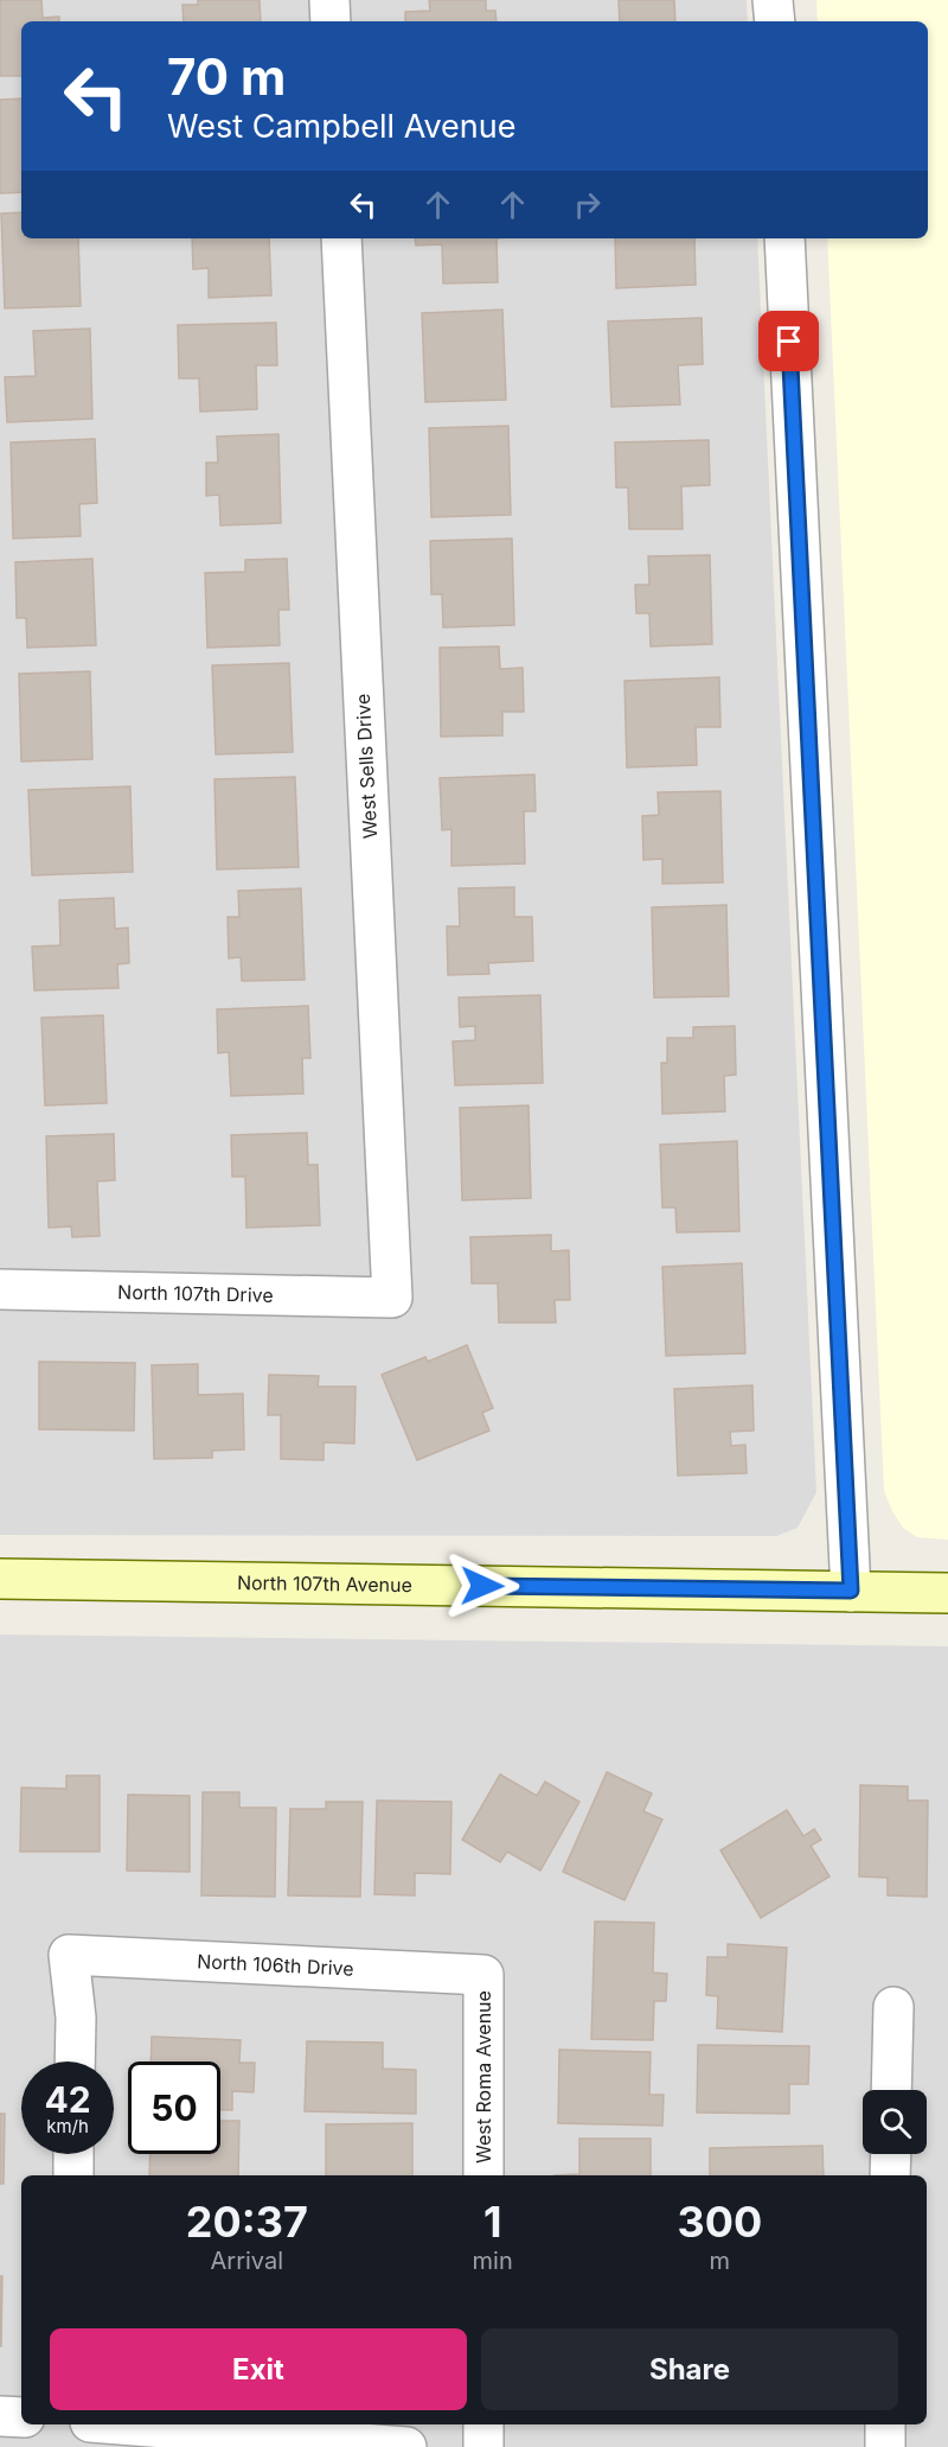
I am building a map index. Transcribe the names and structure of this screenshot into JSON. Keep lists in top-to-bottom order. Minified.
{"streets":{"main road":["North 107th Avenue"],"street":["West Sells Drive","North 107th Drive","North 106th Drive","West Roma Avenue"]},"crossings":[["West Sells Drive","North 107th Drive"],["North 106th Drive","West Roma Avenue"]],"page":{"turn":["70 m","West Campbell Avenue"],"speed":"42 km/h","limit":"50","eta":["20:37","Arrival","1","min","300","m"],"buttons":["Exit","Share"]}}
